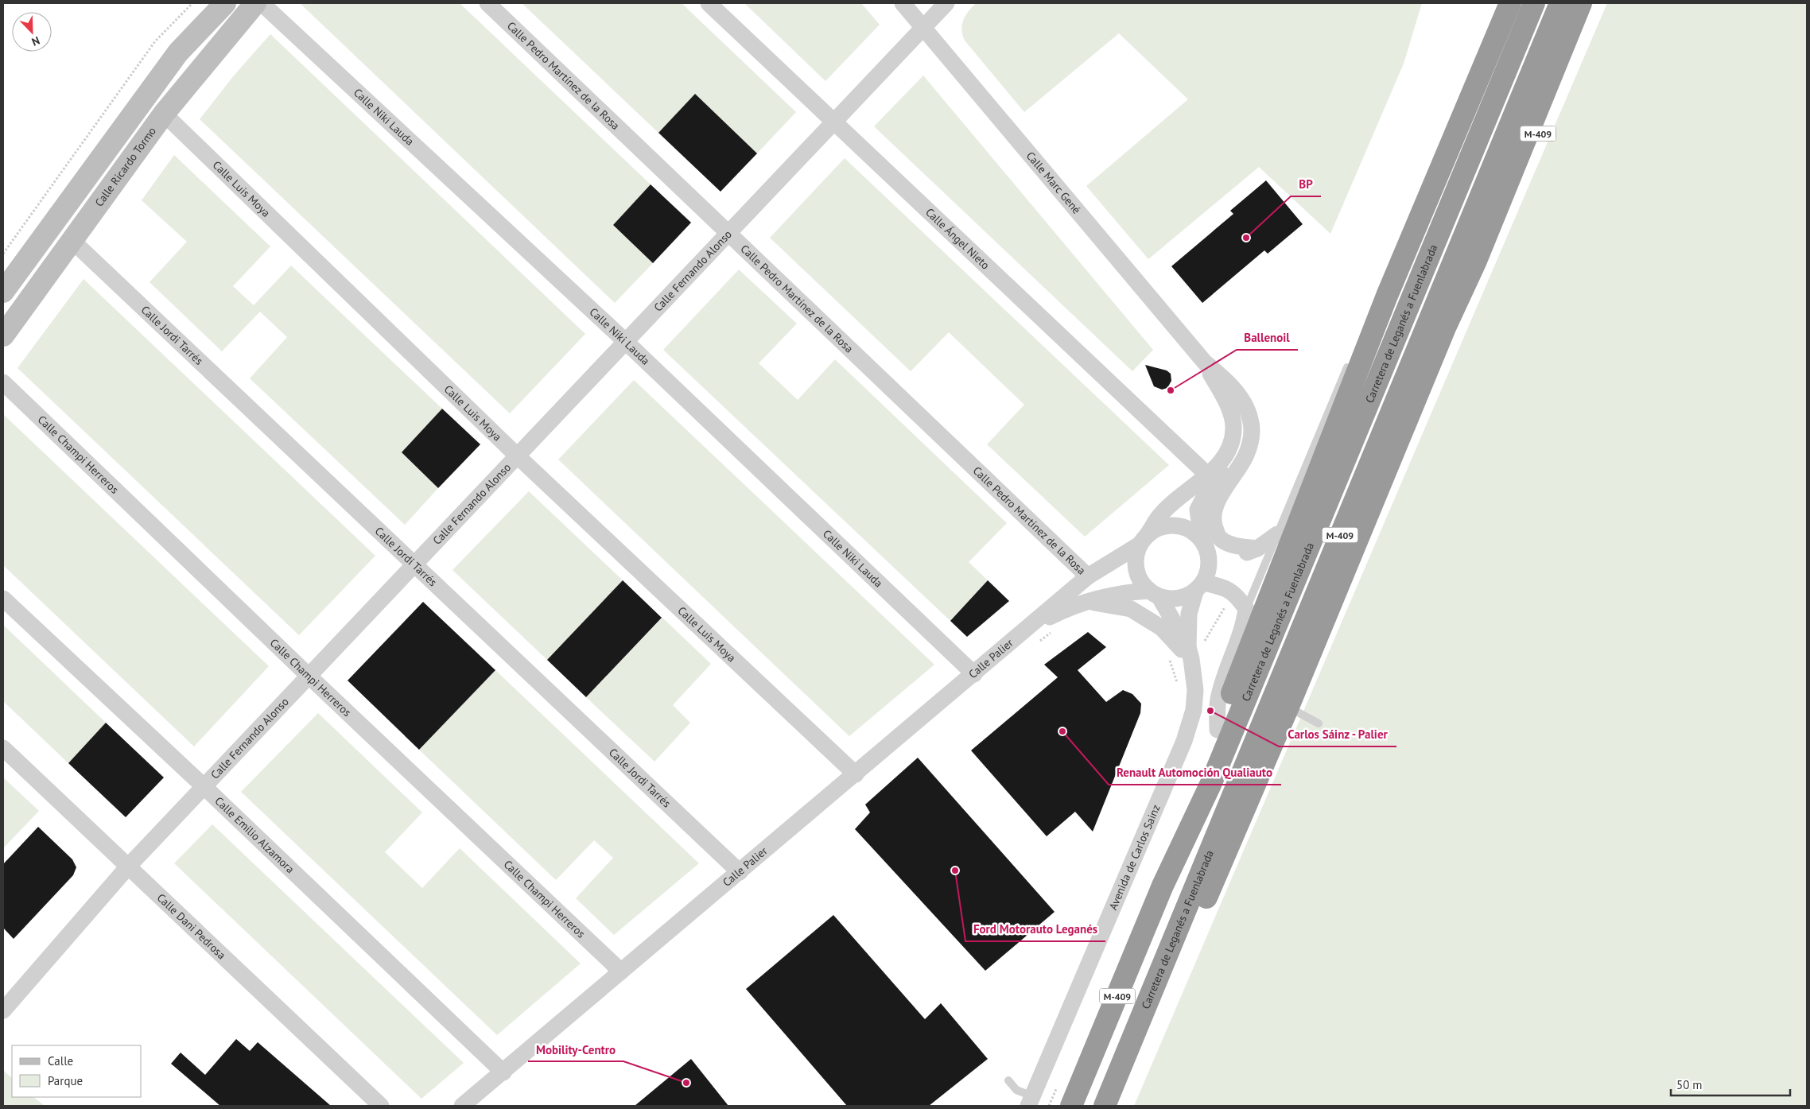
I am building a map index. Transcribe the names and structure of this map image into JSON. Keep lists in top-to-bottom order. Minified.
{"streets":{"highway":["M-409","Carretera de Leganés a Fuenlabrada"],"street":["Calle Pedro Martínez de la Rosa","Calle Niki Lauda","Calle Ricardo Tormo","Calle Marc Gené","Calle Luis Moya","Calle Ángel Nieto","Calle Fernando Alonso","Calle Jordi Tarrés","Calle Champi Herreros","Calle Palier","Calle Emilio Alzamora","Avenida de Carlos Sainz","Calle Dani Pedrosa"]},"crossings":[["Calle Pedro Martínez de la Rosa","Calle Fernando Alonso"],["Calle Pedro Martínez de la Rosa","Calle Palier"],["Calle Niki Lauda","Calle Fernando Alonso"],["Calle Niki Lauda","Calle Palier"],["M-409","Carretera de Leganés a Fuenlabrada"],["Calle Ricardo Tormo","Calle Luis Moya"],["Calle Ricardo Tormo","Calle Jordi Tarrés"],["Calle Marc Gené","Calle Fernando Alonso"],["Calle Marc Gené","Calle Palier"],["Calle Luis Moya","Calle Fernando Alonso"],["Calle Luis Moya","Calle Palier"],["Calle Ángel Nieto","Calle Fernando Alonso"],["Calle Ángel Nieto","Calle Palier"],["Calle Fernando Alonso","Calle Jordi Tarrés"],["Calle Fernando Alonso","Calle Champi Herreros"],["Calle Fernando Alonso","Calle Emilio Alzamora"],["Calle Fernando Alonso","Calle Dani Pedrosa"],["Calle Jordi Tarrés","Calle Palier"],["Calle Champi Herreros","Calle Palier"],["Calle Palier","Calle Emilio Alzamora"],["Calle Palier","Avenida de Carlos Sainz"]],"places":["BP","Ballenoil","Carlos Sáinz - Palier","Renault Automoción Qualiauto","Ford Motorauto Leganés","Mobility-Centro"],"legend":["Calle","Parque"],"scale_bar":"50 m","north":"bottom right"}
